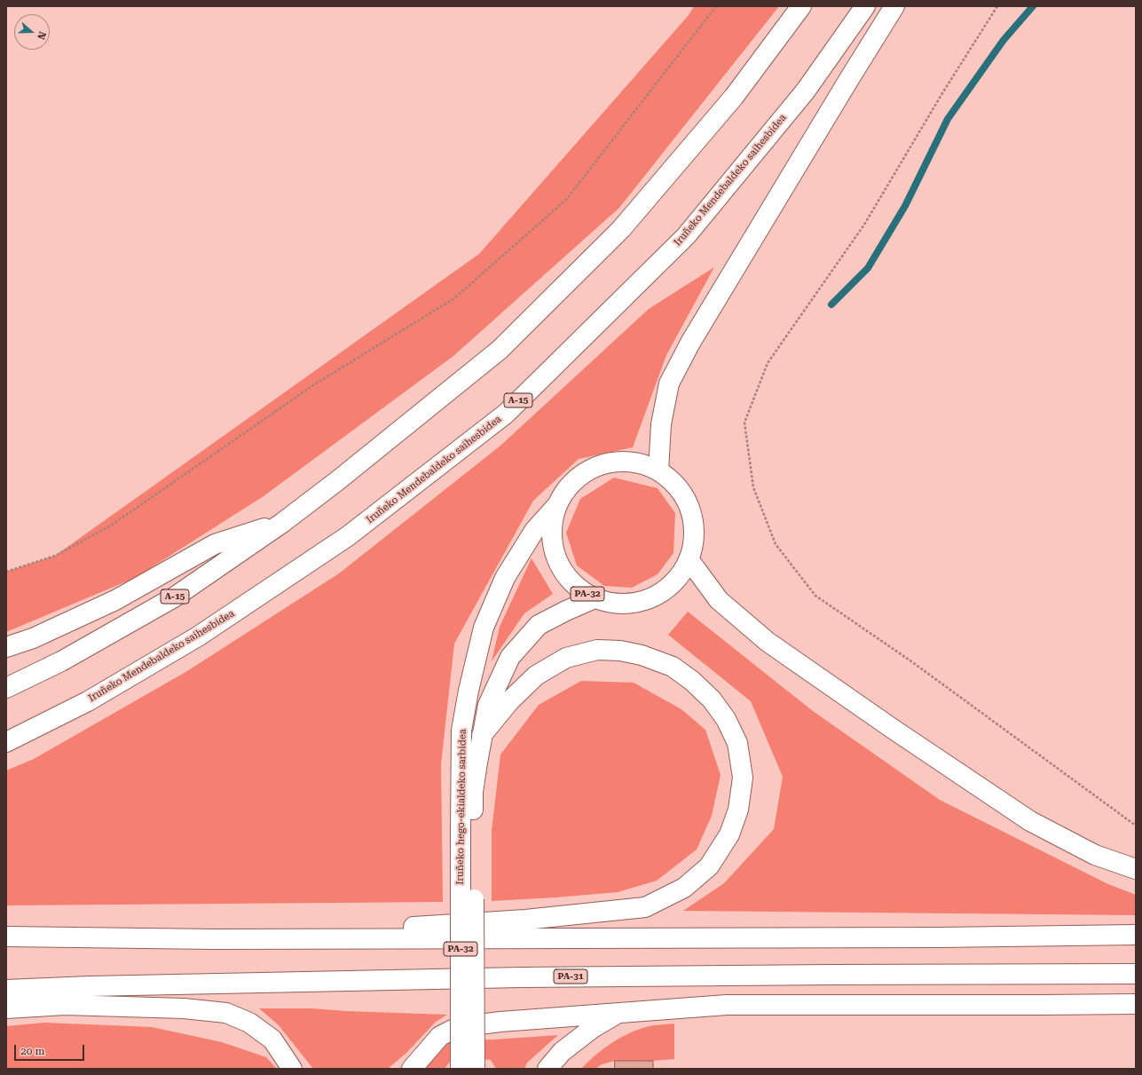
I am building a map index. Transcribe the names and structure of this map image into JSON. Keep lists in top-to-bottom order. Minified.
{"streets":{"main road":["Iruñeko Mendebaldeko saihesbidea","A-15","PA-32","Iruñeko hego-ekialdeko sarbidea","PA-31"]},"crossings":[["PA-32","Iruñeko hego-ekialdeko sarbidea"]],"scale_bar":"20 m","north":"right"}
